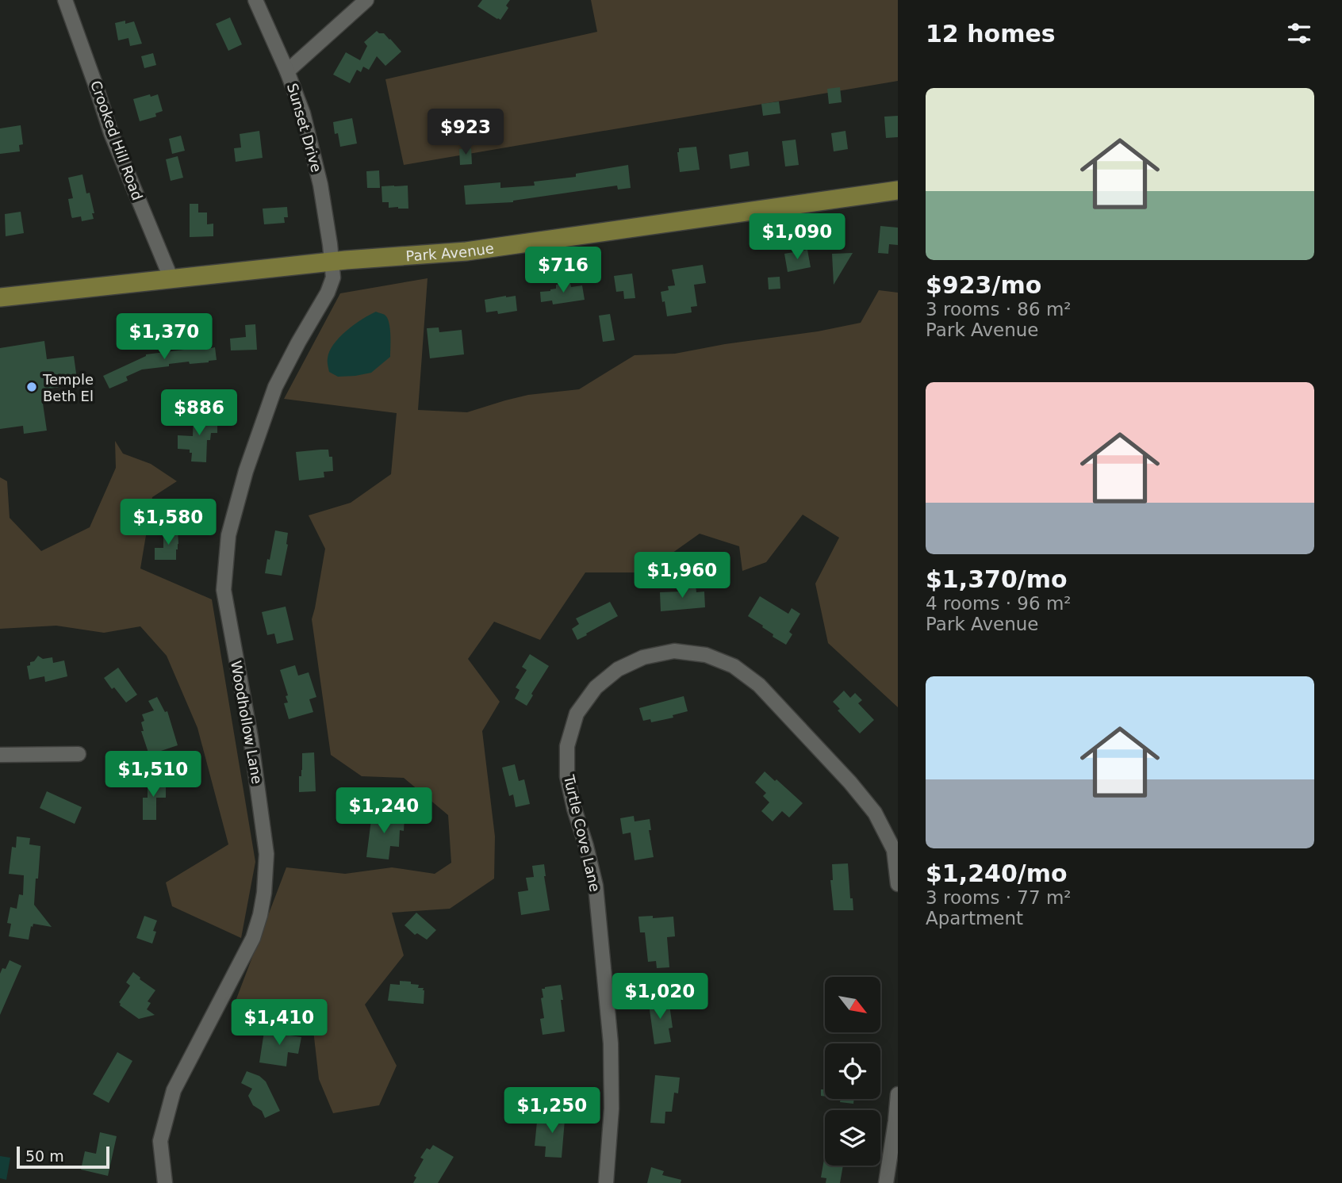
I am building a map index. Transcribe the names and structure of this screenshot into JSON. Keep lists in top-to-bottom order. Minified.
{"streets":{"main road":["Park Avenue"],"street":["Sunset Drive","Crooked Hill Road","Woodhollow Lane","Turtle Cove Lane"]},"crossings":[["Sunset Drive","Park Avenue"],["Sunset Drive","Woodhollow Lane"],["Crooked Hill Road","Park Avenue"],["Park Avenue","Woodhollow Lane"]],"places":["Temple Beth El"],"scale_bar":"50 m","north":"bottom right","page":{"heading":"12 homes","list":[{"name":"$923/mo","note":"3 rooms · 86 m² · Park Avenue"},{"name":"$1,370/mo","note":"4 rooms · 96 m² · Park Avenue"},{"name":"$1,240/mo","note":"3 rooms · 77 m² · Apartment"}],"price":["$923","$1,090","$716","$1,370","$886","$1,580","$1,960","$1,510","$1,240","$1,020","$1,410","$1,250"],"scale":"50 m"}}
